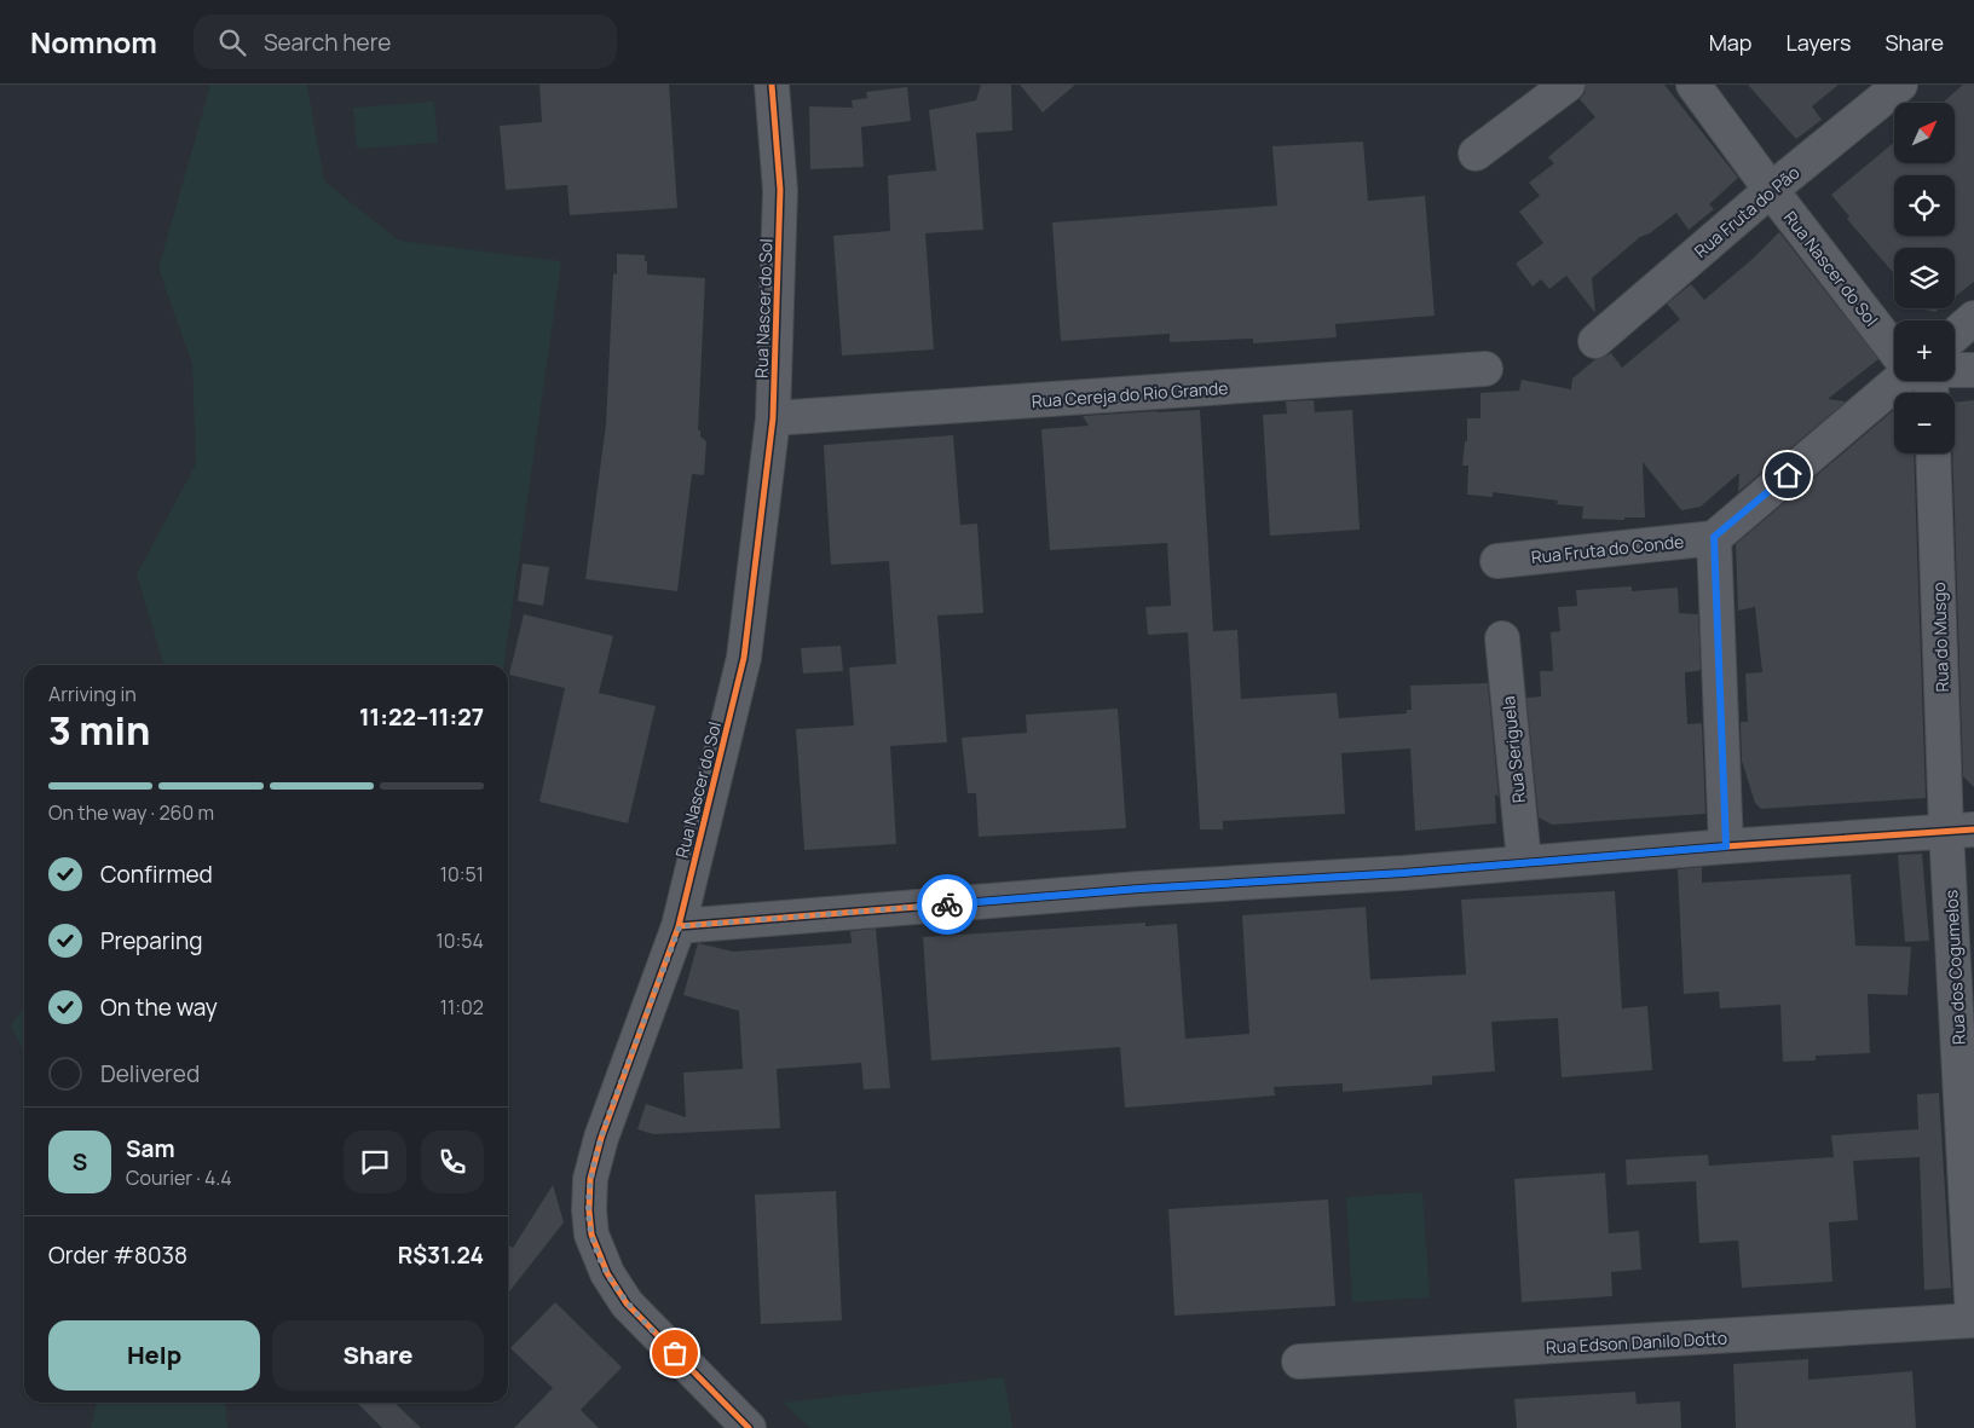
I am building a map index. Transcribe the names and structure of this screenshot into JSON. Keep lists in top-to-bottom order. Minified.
{"streets":{"street":["Rua Fruta do Pão","Rua Nascer do Sol","Rua Cereja do Rio Grande","Rua Fruta do Conde","Rua do Musgo","Rua Seriguela","Rua dos Cogumelos","Rua Edson Danilo Dotto"]},"crossings":[["Rua Fruta do Pão","Rua Nascer do Sol"],["Rua Nascer do Sol","Rua Cereja do Rio Grande"],["Rua do Musgo","Rua dos Cogumelos"],["Rua dos Cogumelos","Rua Edson Danilo Dotto"]],"north":"top right","page":{"header":"Nomnom","search":"Search here","nav":["Map","Layers","Share"],"map_buttons":["+","−"],"heading":["3 min","Arriving in","11:22–11:27"],"panel":["Sam","Courier · 4.4","Order #8038","R$31.24"],"bar":"On the way · 260 m","list":[["Confirmed","10:51"],["Preparing","10:54"],["On the way","11:02"],"Delivered"],"round":"S","buttons":["Help","Share"]}}
